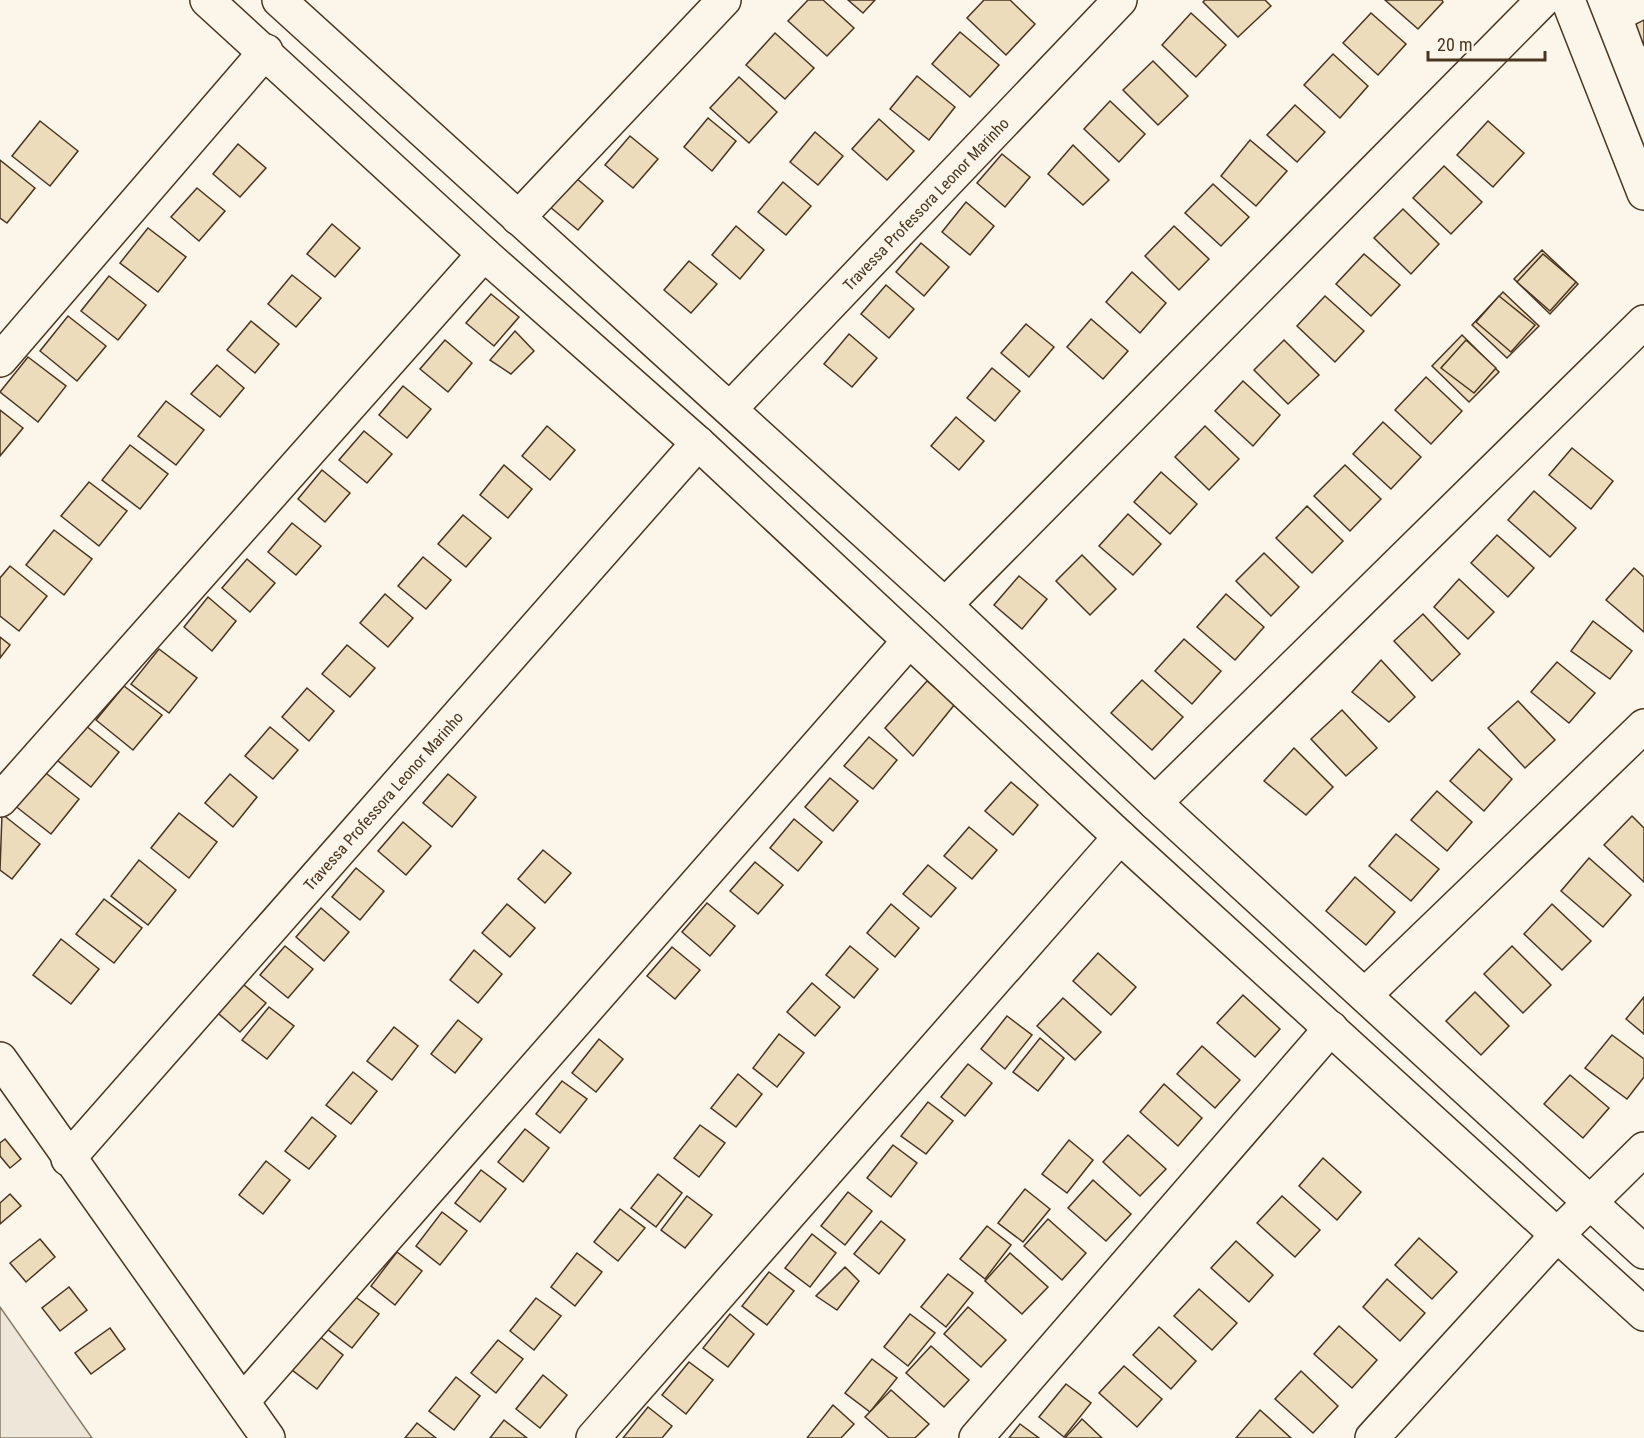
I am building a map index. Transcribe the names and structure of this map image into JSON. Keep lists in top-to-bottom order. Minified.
{"streets":{"street":["Travessa Professora Leonor Marinho"]},"scale_bar":"20 m"}
